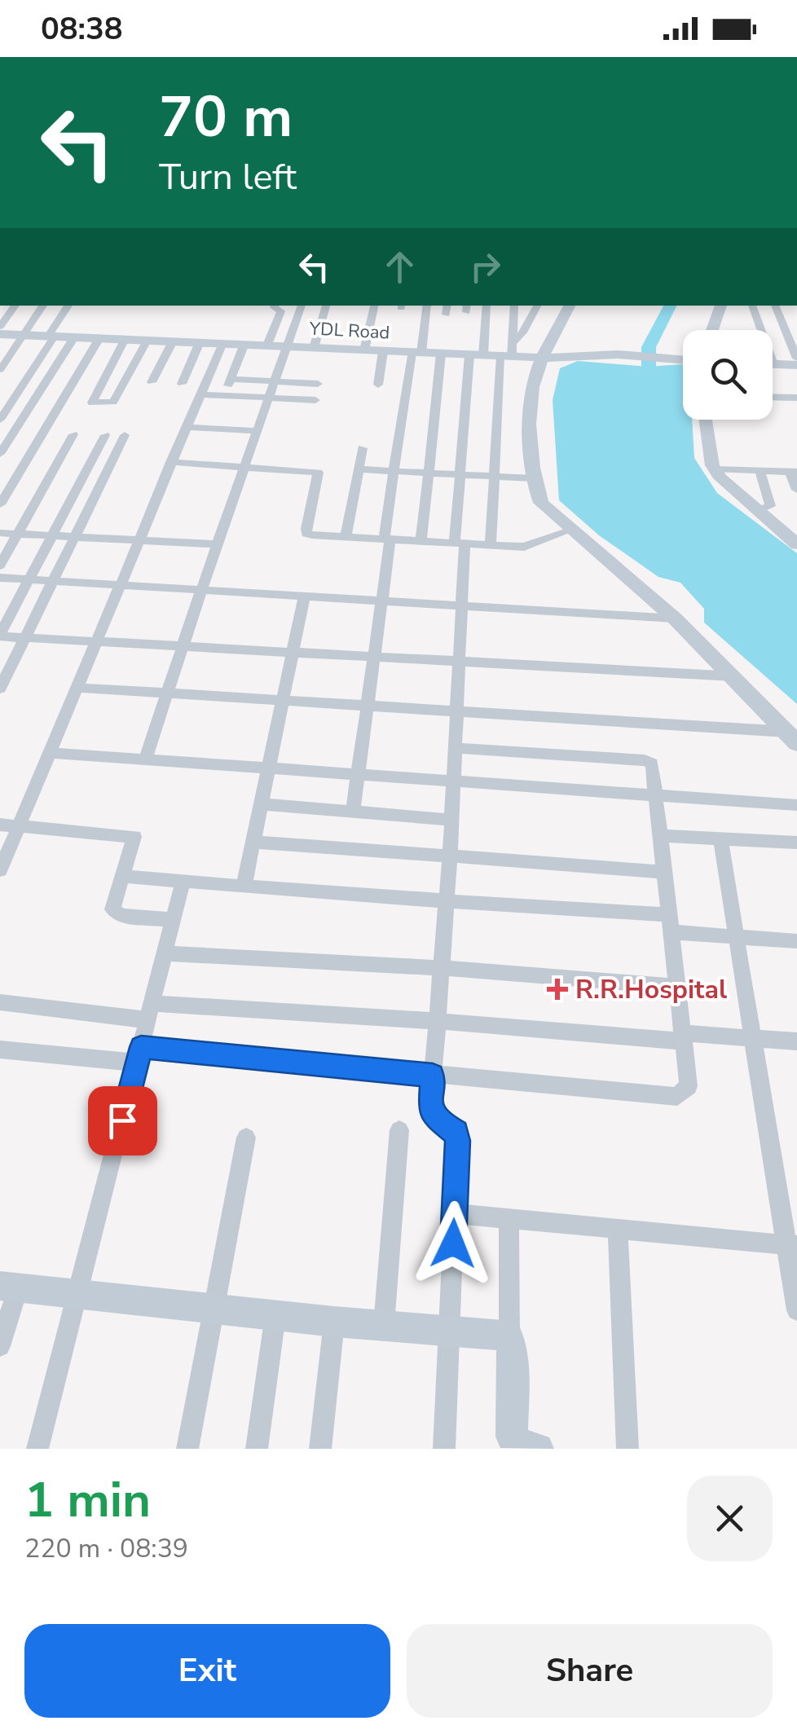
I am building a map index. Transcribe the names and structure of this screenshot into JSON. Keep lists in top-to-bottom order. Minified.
{"streets":{"street":["YDL Road"]},"places":{"health":["R.R.Hospital"]},"page":{"status":"08:38","turn":["70 m","Turn left"],"heading":["1 min","220 m · 08:39"],"buttons":["Exit","Share"]}}
